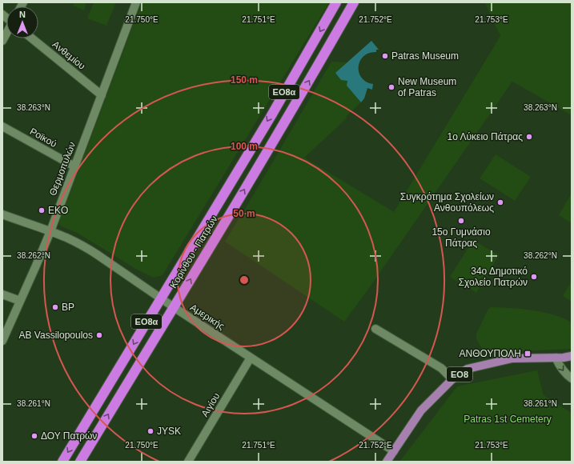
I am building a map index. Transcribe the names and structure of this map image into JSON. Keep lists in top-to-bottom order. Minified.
{"streets":{"highway":["ΕΟ8α","Κορίνθου - Πατρών"],"main road":["ΕΟ8"],"street":["Ανθεμίου","Ροϊκού","Θερμοπυλών","Αμερικής","Αιγίου"]},"crossings":[["Ανθεμίου","Θερμοπυλών"],["Ροϊκού","Θερμοπυλών"],["Θερμοπυλών","Αμερικής"],["Κορίνθου - Πατρών","Αμερικής"],["Αμερικής","ΕΟ8"],["Αμερικής","Αιγίου"]],"parks":["Patras 1st Cemetery"],"places":{"other":["Patras Museum","New Museum of Patras","1ο Λύκειο Πάτρας","Συγκρότημα Σχολείων Ανθουπόλεως","EKO","15ο Γυμνάσιο Πάτρας","34ο Δημοτικό Σχολείο Πατρών","BP","AB Vassilopoulos","JYSK","ΔΟΥ Πατρών"],"transit":["ΑΝΘΟΥΠΟΛΗ"]},"north":"top","coordinates":["21.750°E","21.751°E","21.752°E","21.753°E","38.263°N","38.262°N","38.261°N"],"rings":["150 m","100 m","50 m"]}
